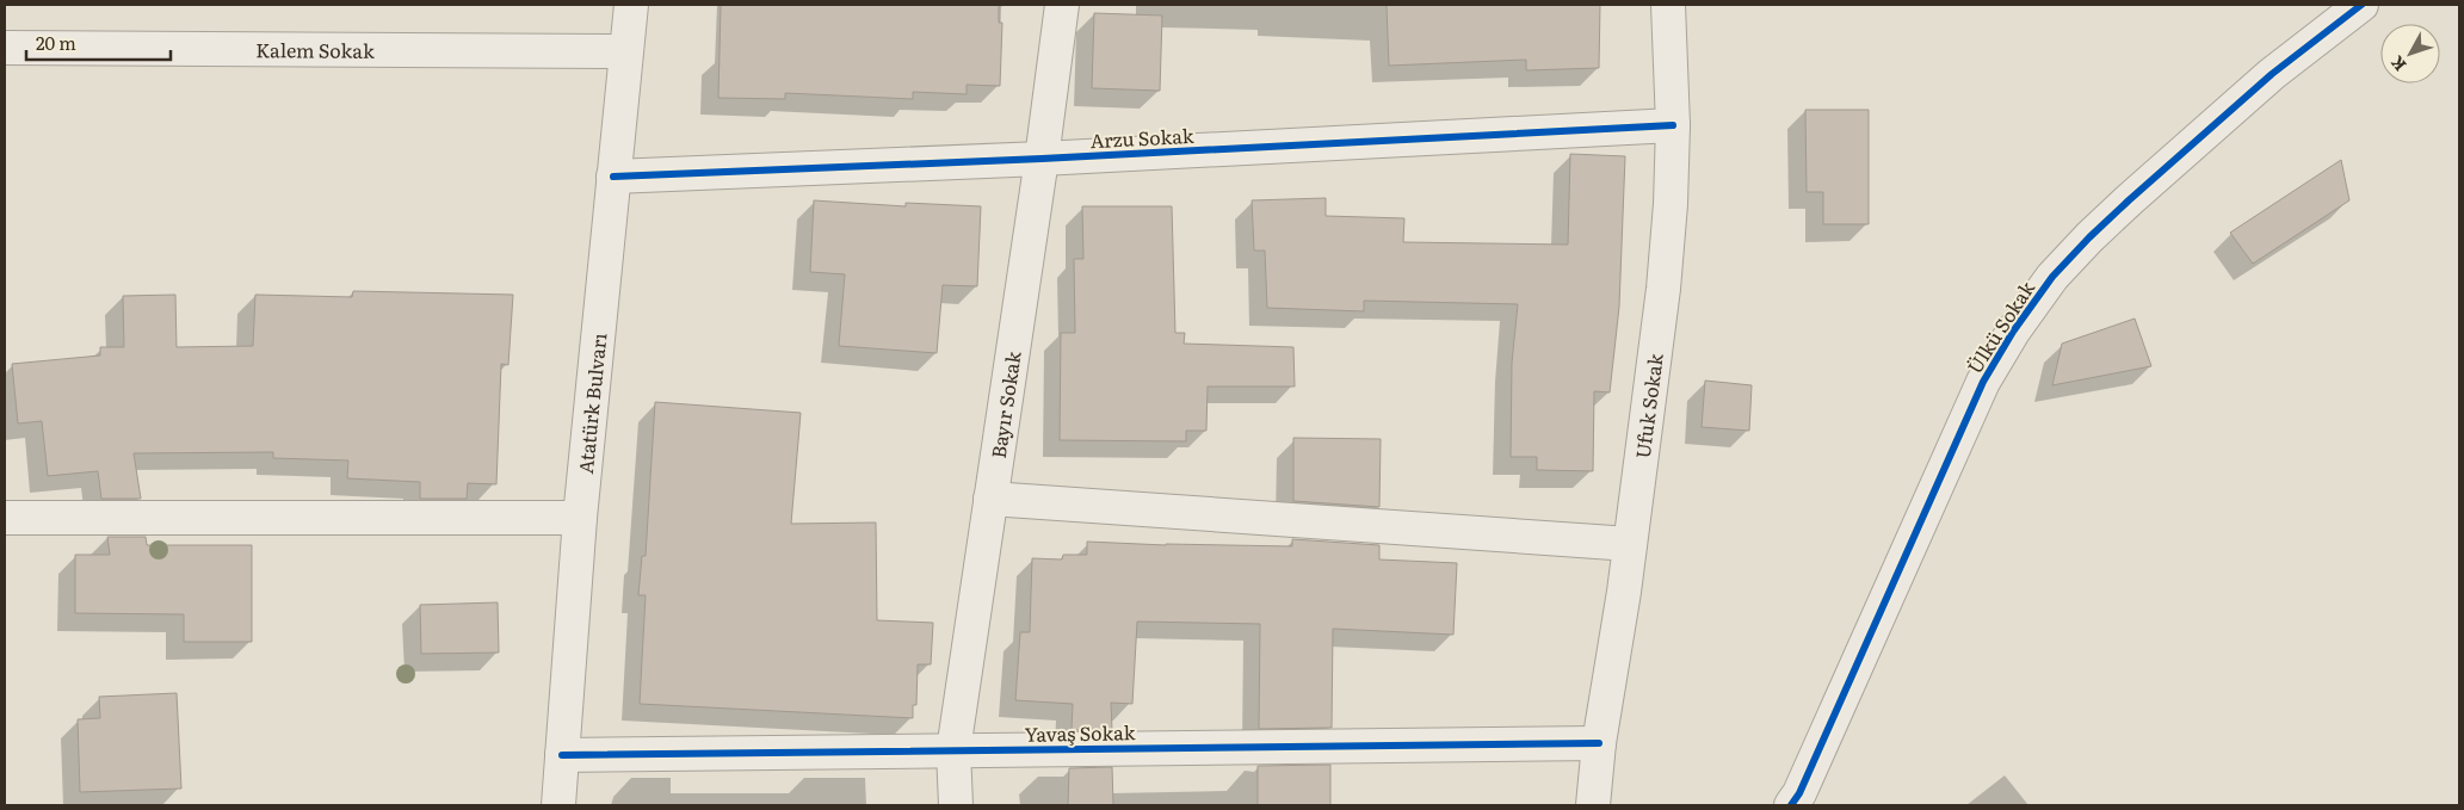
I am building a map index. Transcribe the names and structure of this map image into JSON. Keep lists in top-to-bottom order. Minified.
{"streets":{"street":["Kalem Sokak","Arzu Sokak","Ülkü Sokak","Atatürk Bulvarı","Bayır Sokak","Ufuk Sokak","Yavaş Sokak"]},"crossings":[["Kalem Sokak","Atatürk Bulvarı"],["Arzu Sokak","Atatürk Bulvarı"],["Arzu Sokak","Bayır Sokak"],["Arzu Sokak","Ufuk Sokak"],["Atatürk Bulvarı","Yavaş Sokak"],["Bayır Sokak","Yavaş Sokak"],["Ufuk Sokak","Yavaş Sokak"]],"scale_bar":"20 m","north":"bottom left"}
